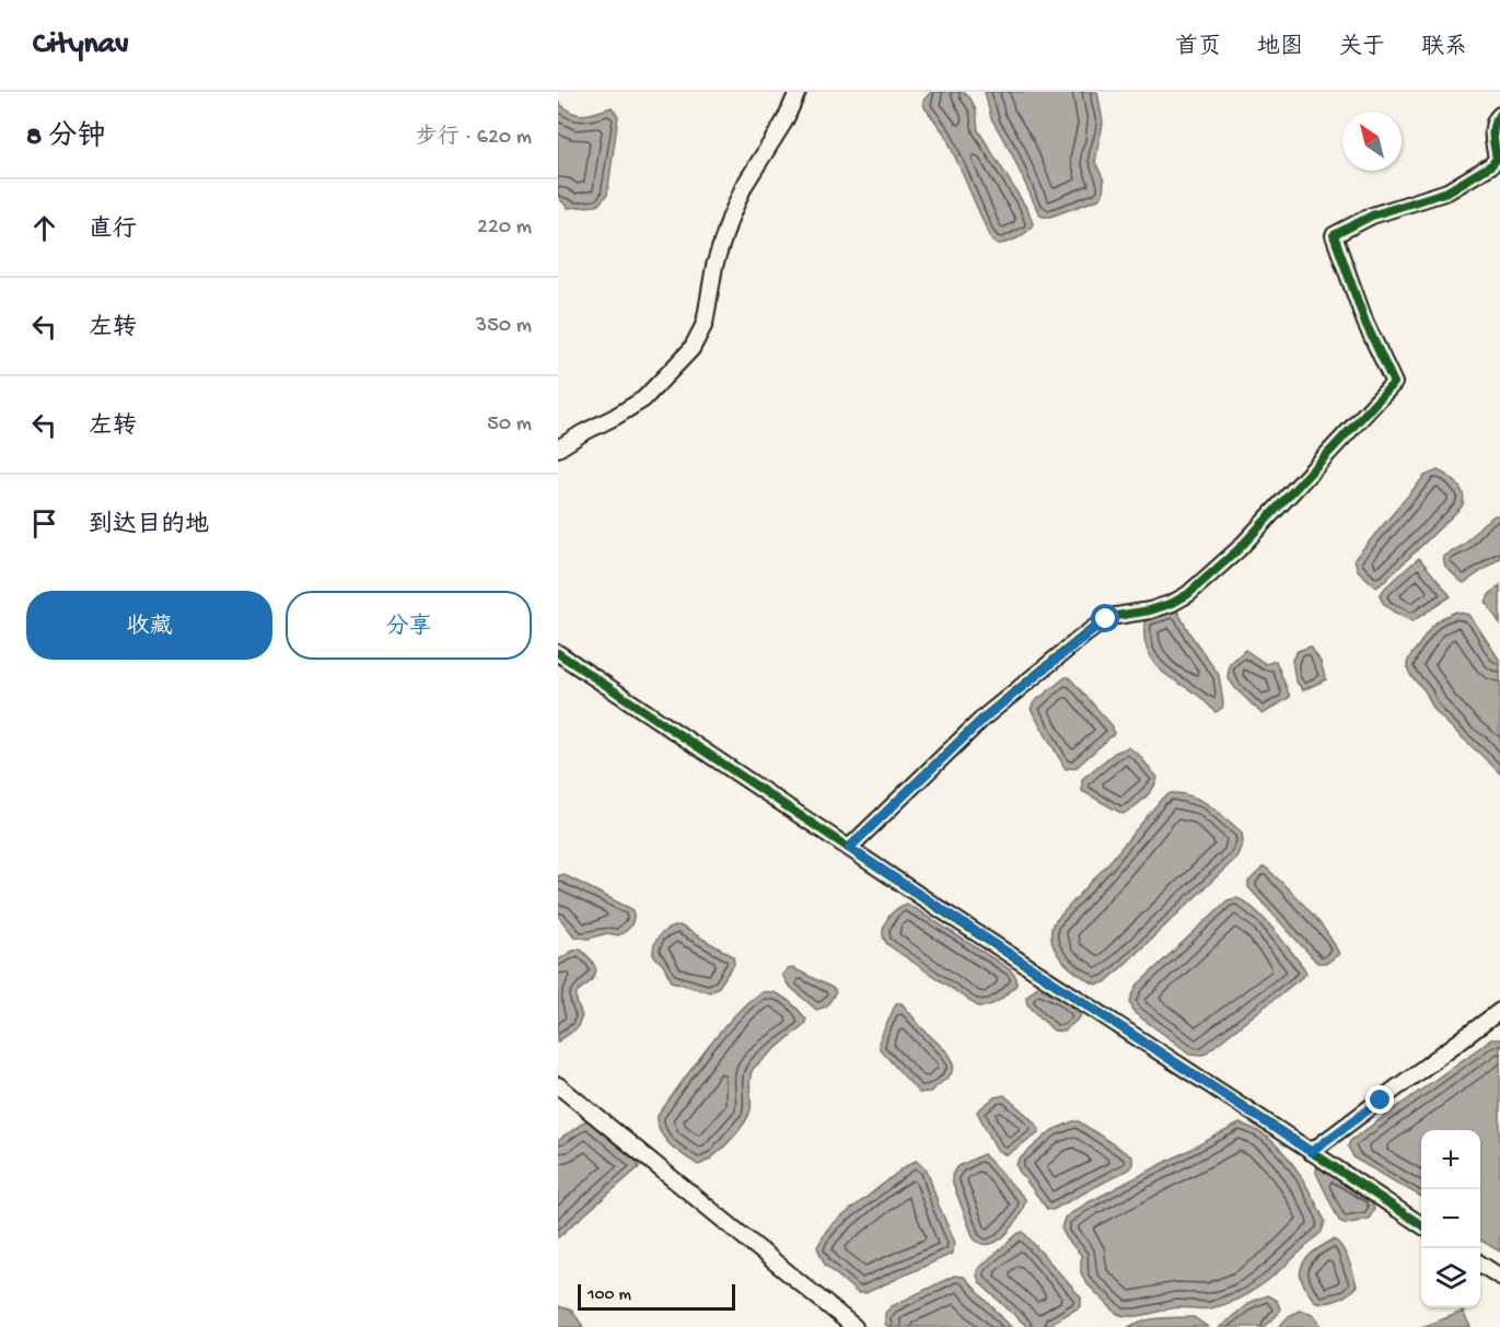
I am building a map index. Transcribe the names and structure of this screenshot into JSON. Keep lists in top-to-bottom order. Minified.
{"scale_bar":"100 m","north":"top left","page":{"header":"Citynav","nav":["首页","地图","关于","联系"],"heading":["8 分钟","步行 · 620 m"],"list":[["直行","220 m"],["左转","350 m"],["左转","50 m"],"到达目的地"],"buttons":["收藏","分享"],"map_buttons":["+","−"],"scale":"100 m"}}
